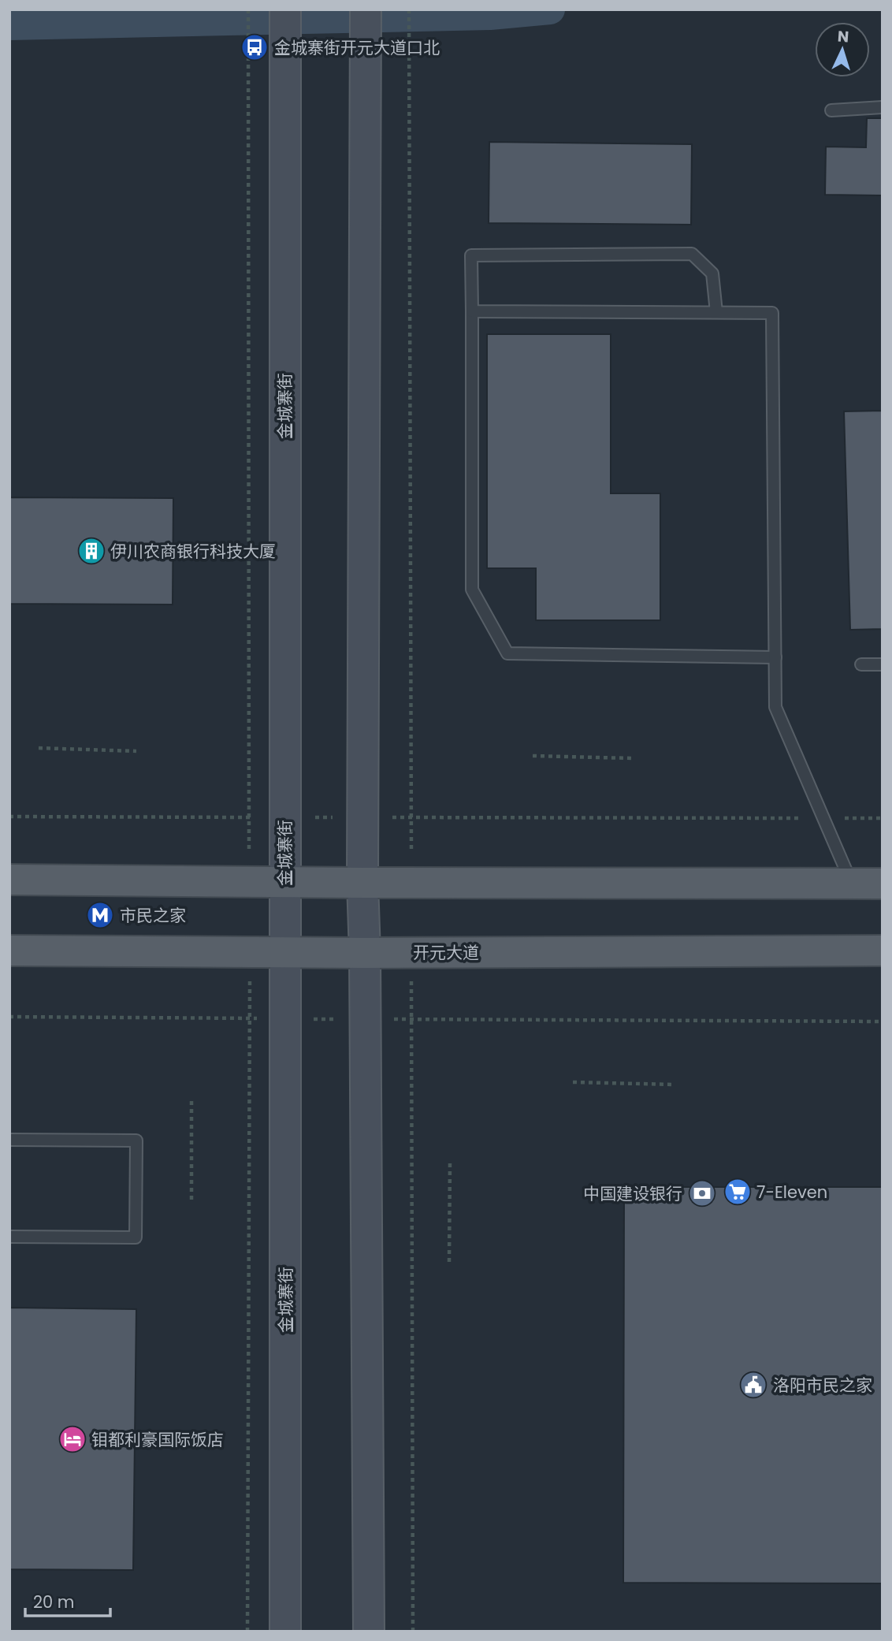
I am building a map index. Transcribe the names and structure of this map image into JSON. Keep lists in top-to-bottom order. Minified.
{"streets":{"main road":["金城寨街","开元大道"]},"crossings":[["金城寨街","开元大道"]],"places":{"bus stop":["金城寨街开元大道口北"],"building":["伊川农商银行科技大厦"],"metro station":["市民之家"],"supermarket":["7-Eleven"],"bank":["中国建设银行"],"public building":["洛阳市民之家"],"hotel":["钼都利豪国际饭店"]},"scale_bar":"20 m","north":"top"}
